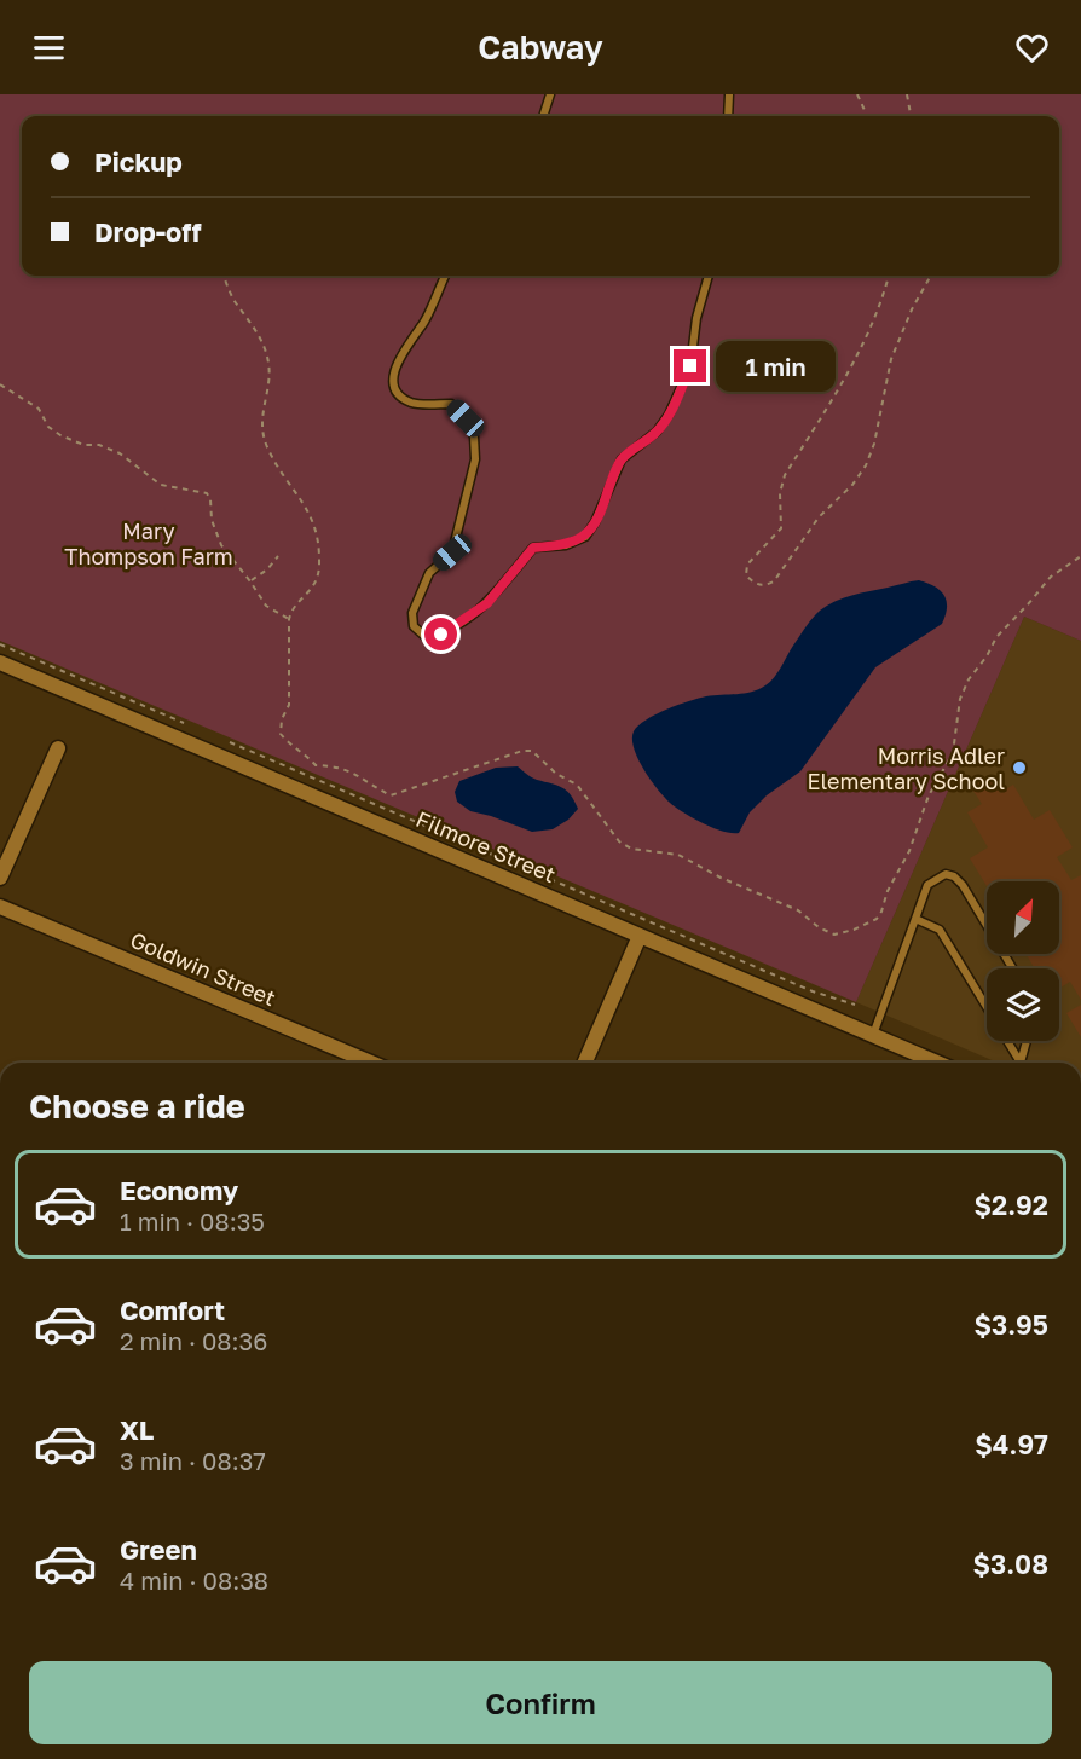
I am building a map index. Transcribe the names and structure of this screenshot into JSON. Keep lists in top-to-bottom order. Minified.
{"streets":{"street":["Filmore Street","Goldwin Street"]},"parks":["Mary Thompson Farm"],"places":["Morris Adler Elementary School"],"north":"top right","page":{"header":"Cabway","banner":["Pickup","Drop-off"],"bubble":"1 min","heading":"Choose a ride","list":[{"name":"Economy","note":"1 min · 08:35","value":"$2.92"},{"name":"Comfort","note":"2 min · 08:36","value":"$3.95"},{"name":"XL","note":"3 min · 08:37","value":"$4.97"},{"name":"Green","note":"4 min · 08:38","value":"$3.08"}],"buttons":"Confirm"}}
